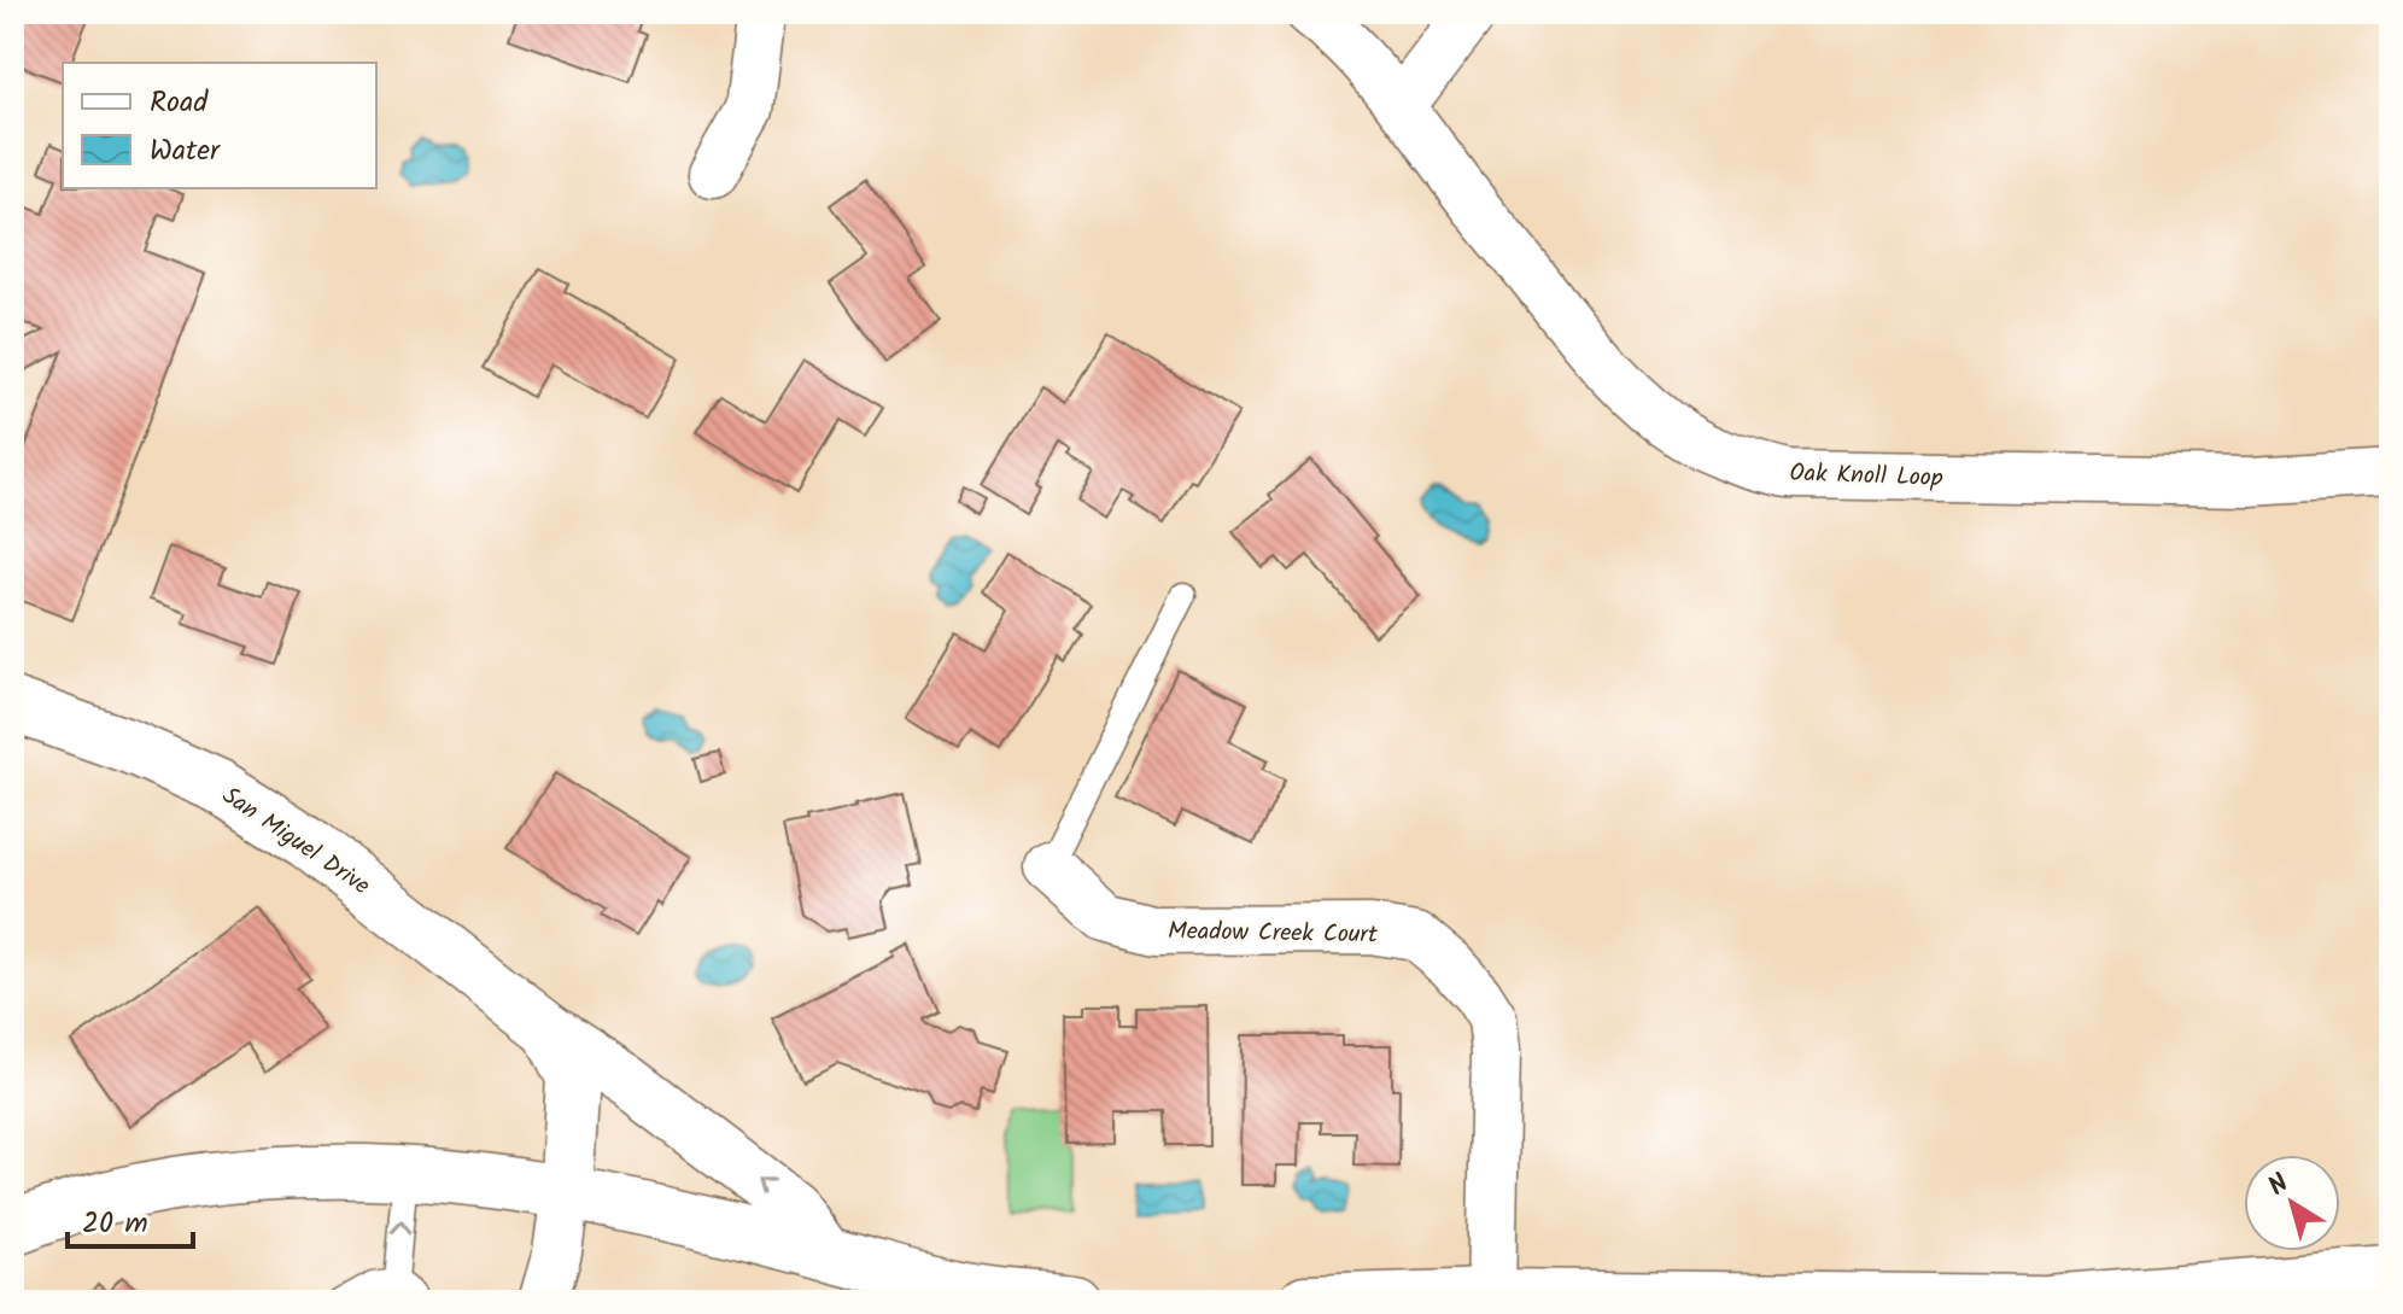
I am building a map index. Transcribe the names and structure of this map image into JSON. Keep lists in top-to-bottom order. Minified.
{"streets":{"street":["Oak Knoll Loop","San Miguel Drive","Meadow Creek Court"]},"legend":["Road","Water"],"scale_bar":"20 m","north":"top left"}
